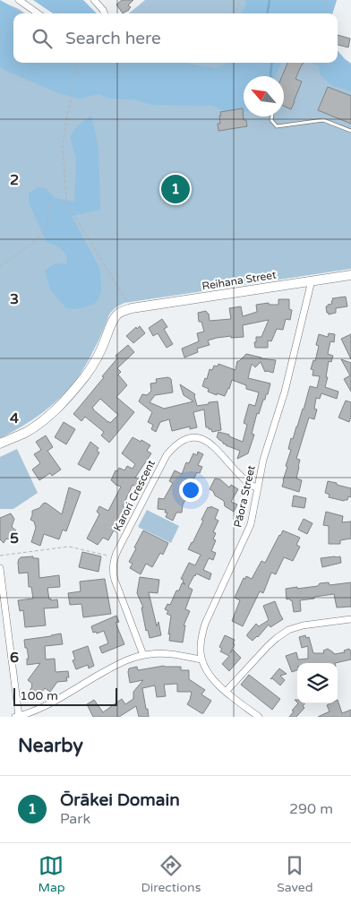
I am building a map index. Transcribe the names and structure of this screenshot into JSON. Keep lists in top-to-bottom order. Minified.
{"streets":{"street":["Reihana Street","Karori Crescent","Pāora Street"]},"crossings":[["Reihana Street","Pāora Street"],["Karori Crescent","Pāora Street"]],"scale_bar":"100 m","north":"top left","page":{"search":"Search here","pins":"1","scale":"100 m","heading":"Nearby","list":[{"mark":"1","name":"Ōrākei Domain","note":"Park","value":"290 m"}],"nav":["Map","Directions","Saved"]},"grid":{"rows":["2","3","4","5","6"]}}
